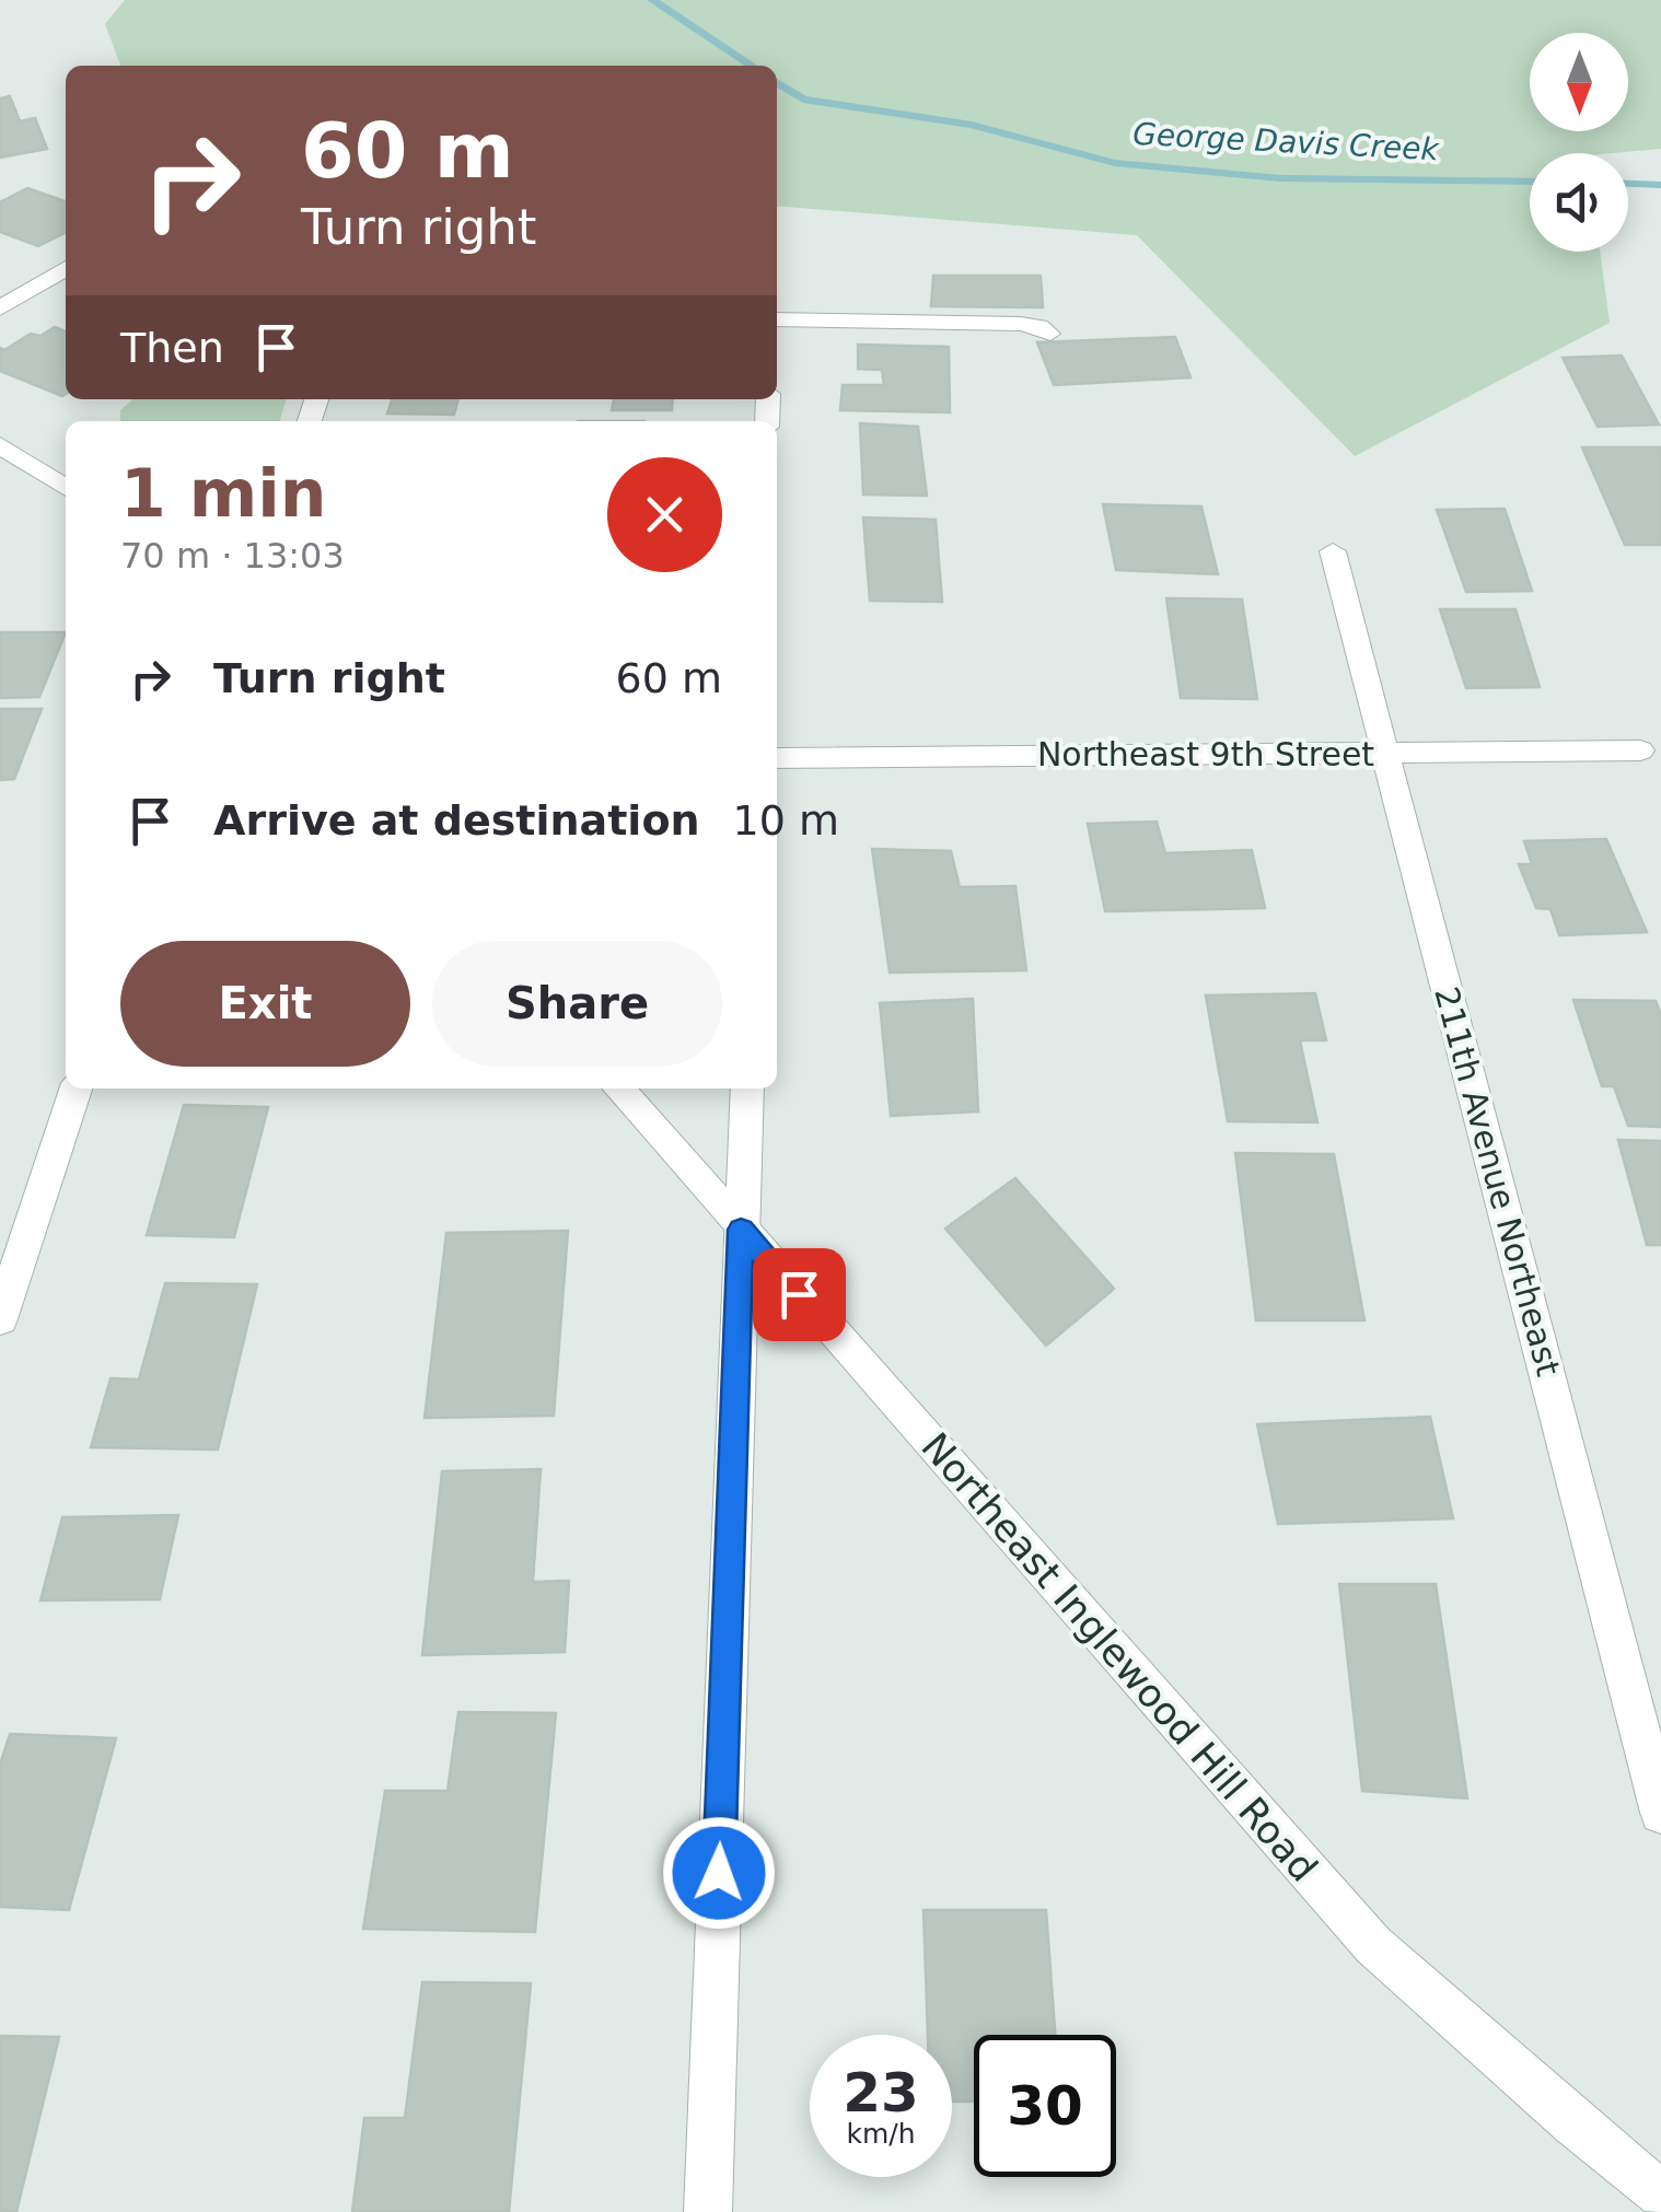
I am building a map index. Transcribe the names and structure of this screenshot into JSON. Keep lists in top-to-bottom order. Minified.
{"streets":{"street":["Northeast 9th Street","211th Avenue Northeast","Northeast Inglewood Hill Road"]},"crossings":[["Northeast 9th Street","211th Avenue Northeast"]],"water":["George Davis Creek"],"north":"bottom","page":{"turn":["60 m","Turn right"],"then":"Then","heading":["1 min","70 m · 13:03"],"list":[{"name":"Turn right","value":"60 m"},{"name":"Arrive at destination","value":"10 m"}],"buttons":["Exit","Share"],"speed":"23 km/h","limit":"30"}}
